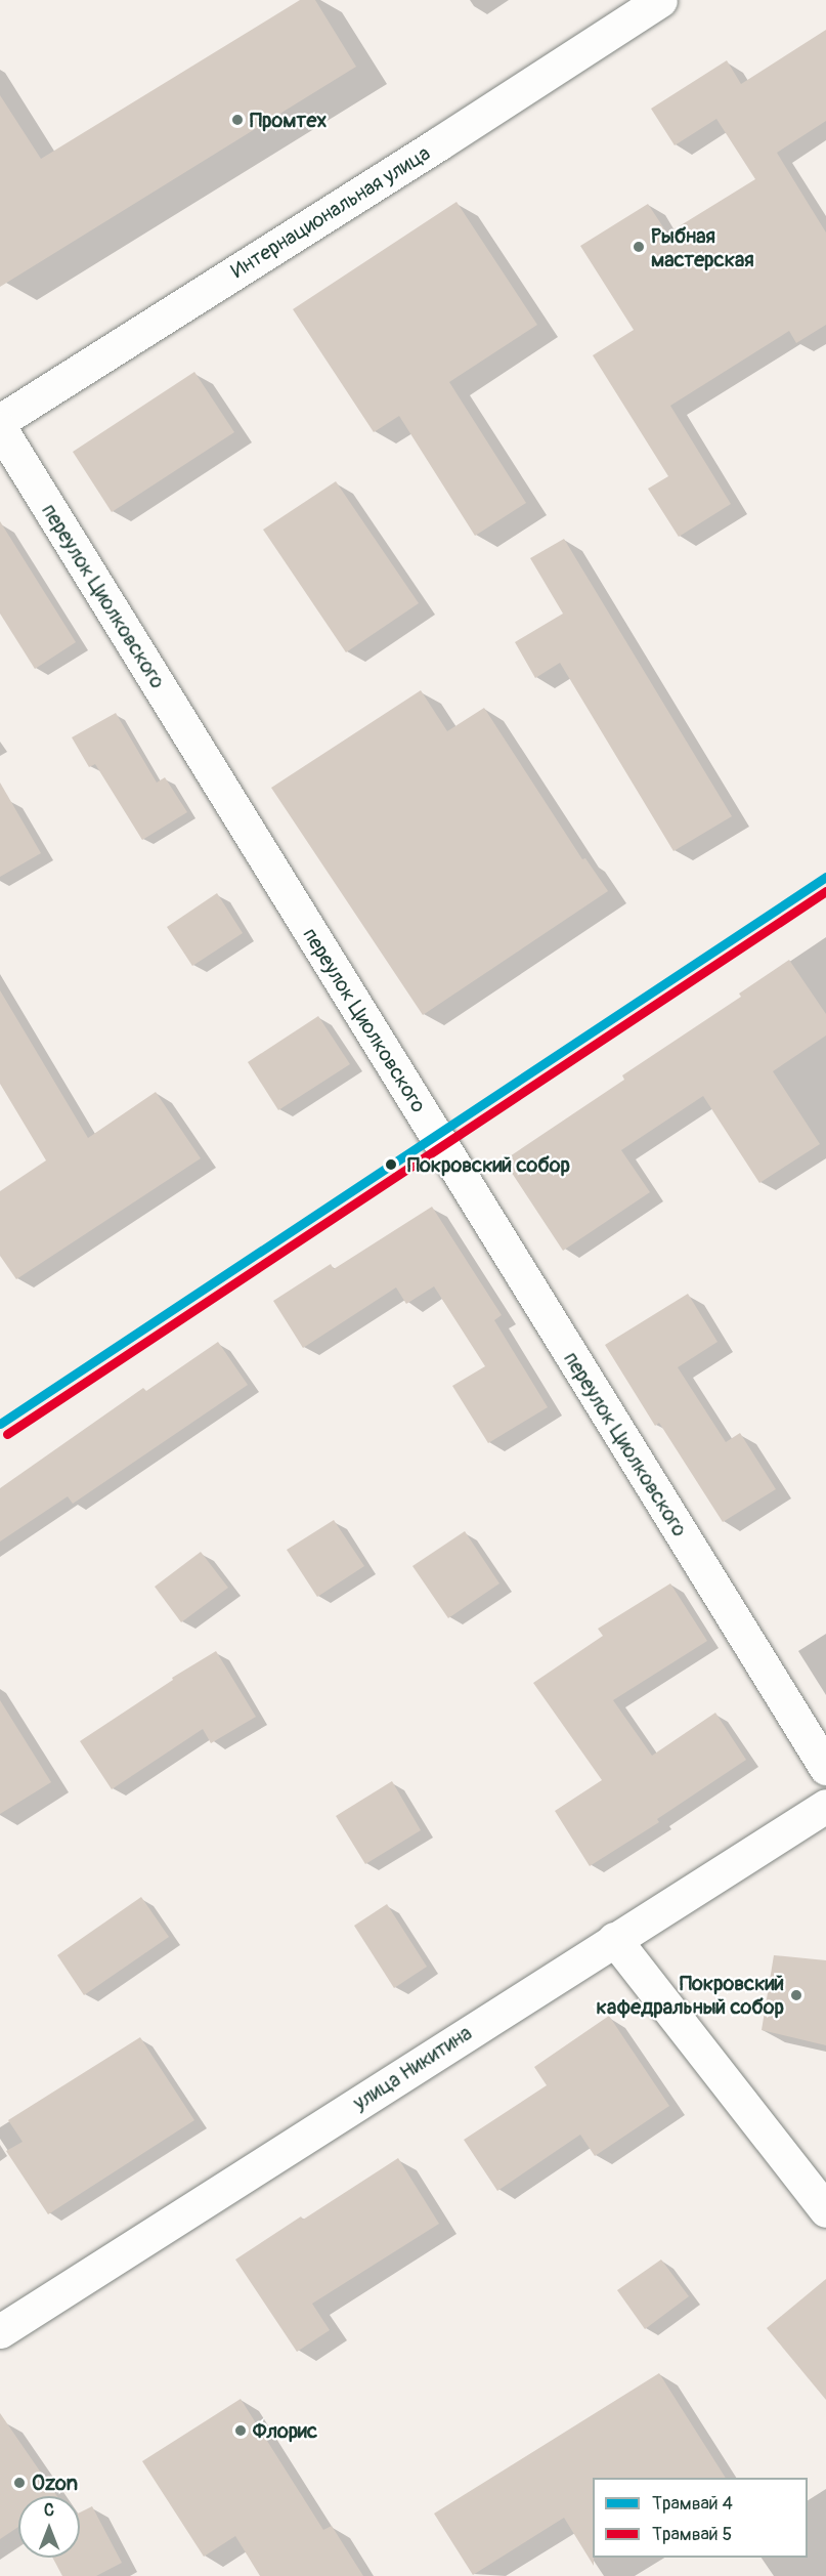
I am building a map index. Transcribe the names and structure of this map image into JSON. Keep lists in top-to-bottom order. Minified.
{"streets":{"street":["Интернациональная улица","переулок Циолковского","улица Никитина"]},"places":["Промтех","Рыбная мастерская","Покровский собор","Покровский кафедральный собор","Флорис","Ozon"],"lines":["tram line 4","tram line 5"],"legend":["Трамвай 4","Трамвай 5"],"north":"top"}
